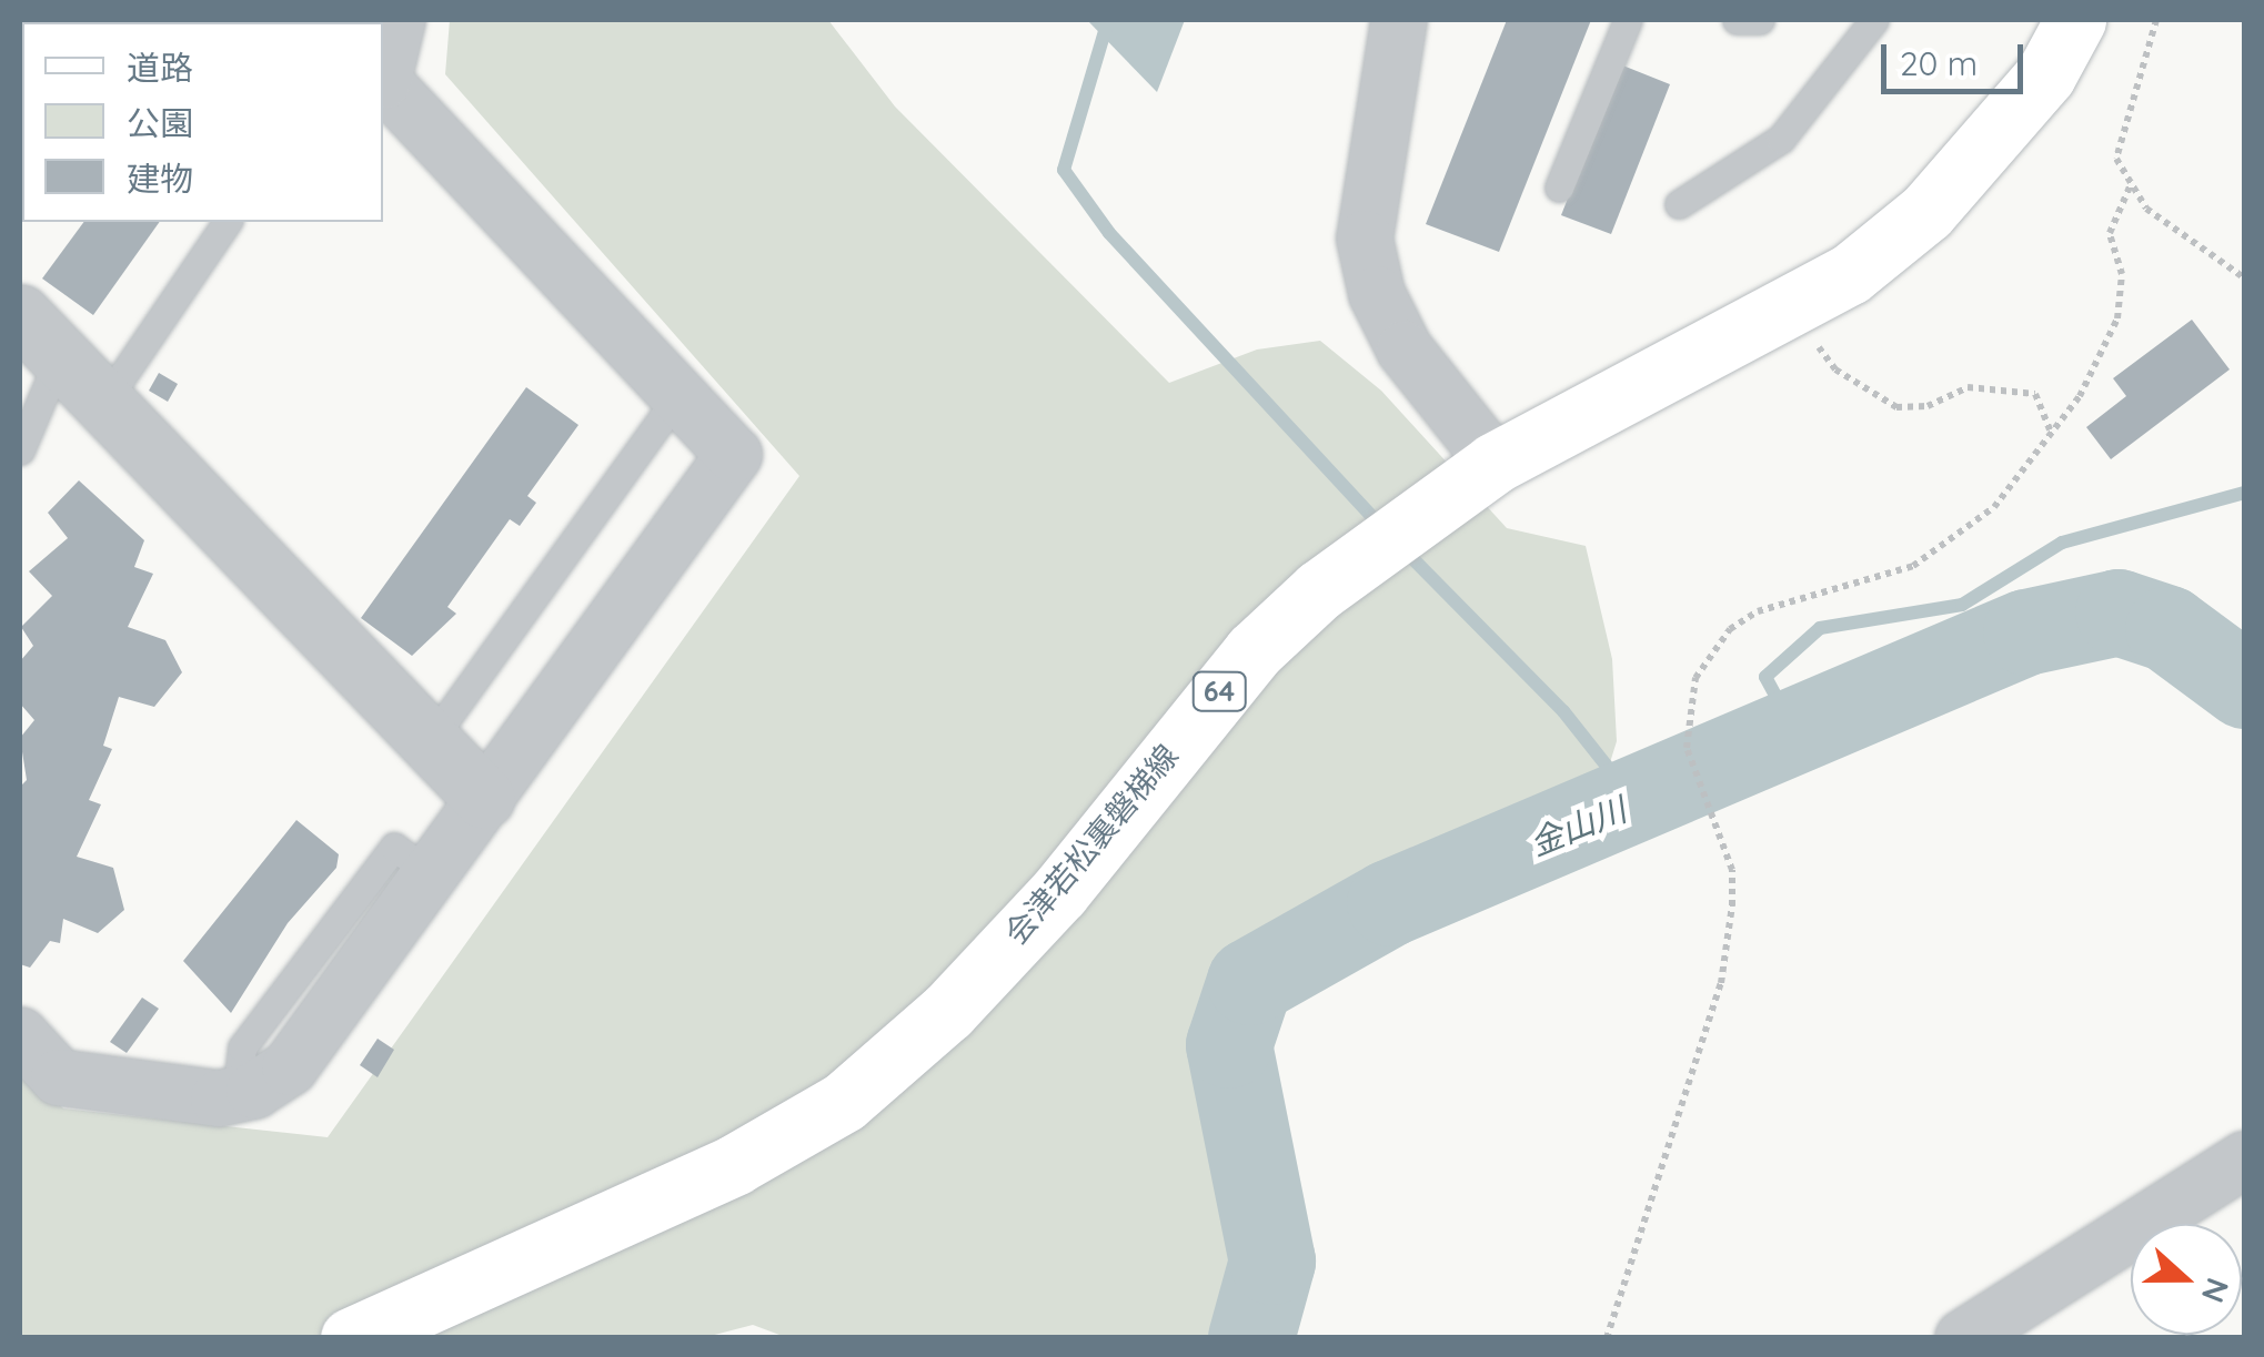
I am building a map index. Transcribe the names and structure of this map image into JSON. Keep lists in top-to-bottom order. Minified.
{"streets":{"main road":["64","会津若松裏磐梯線"]},"water":["金山川"],"legend":["道路","公園","建物"],"scale_bar":"20 m","north":"right"}
